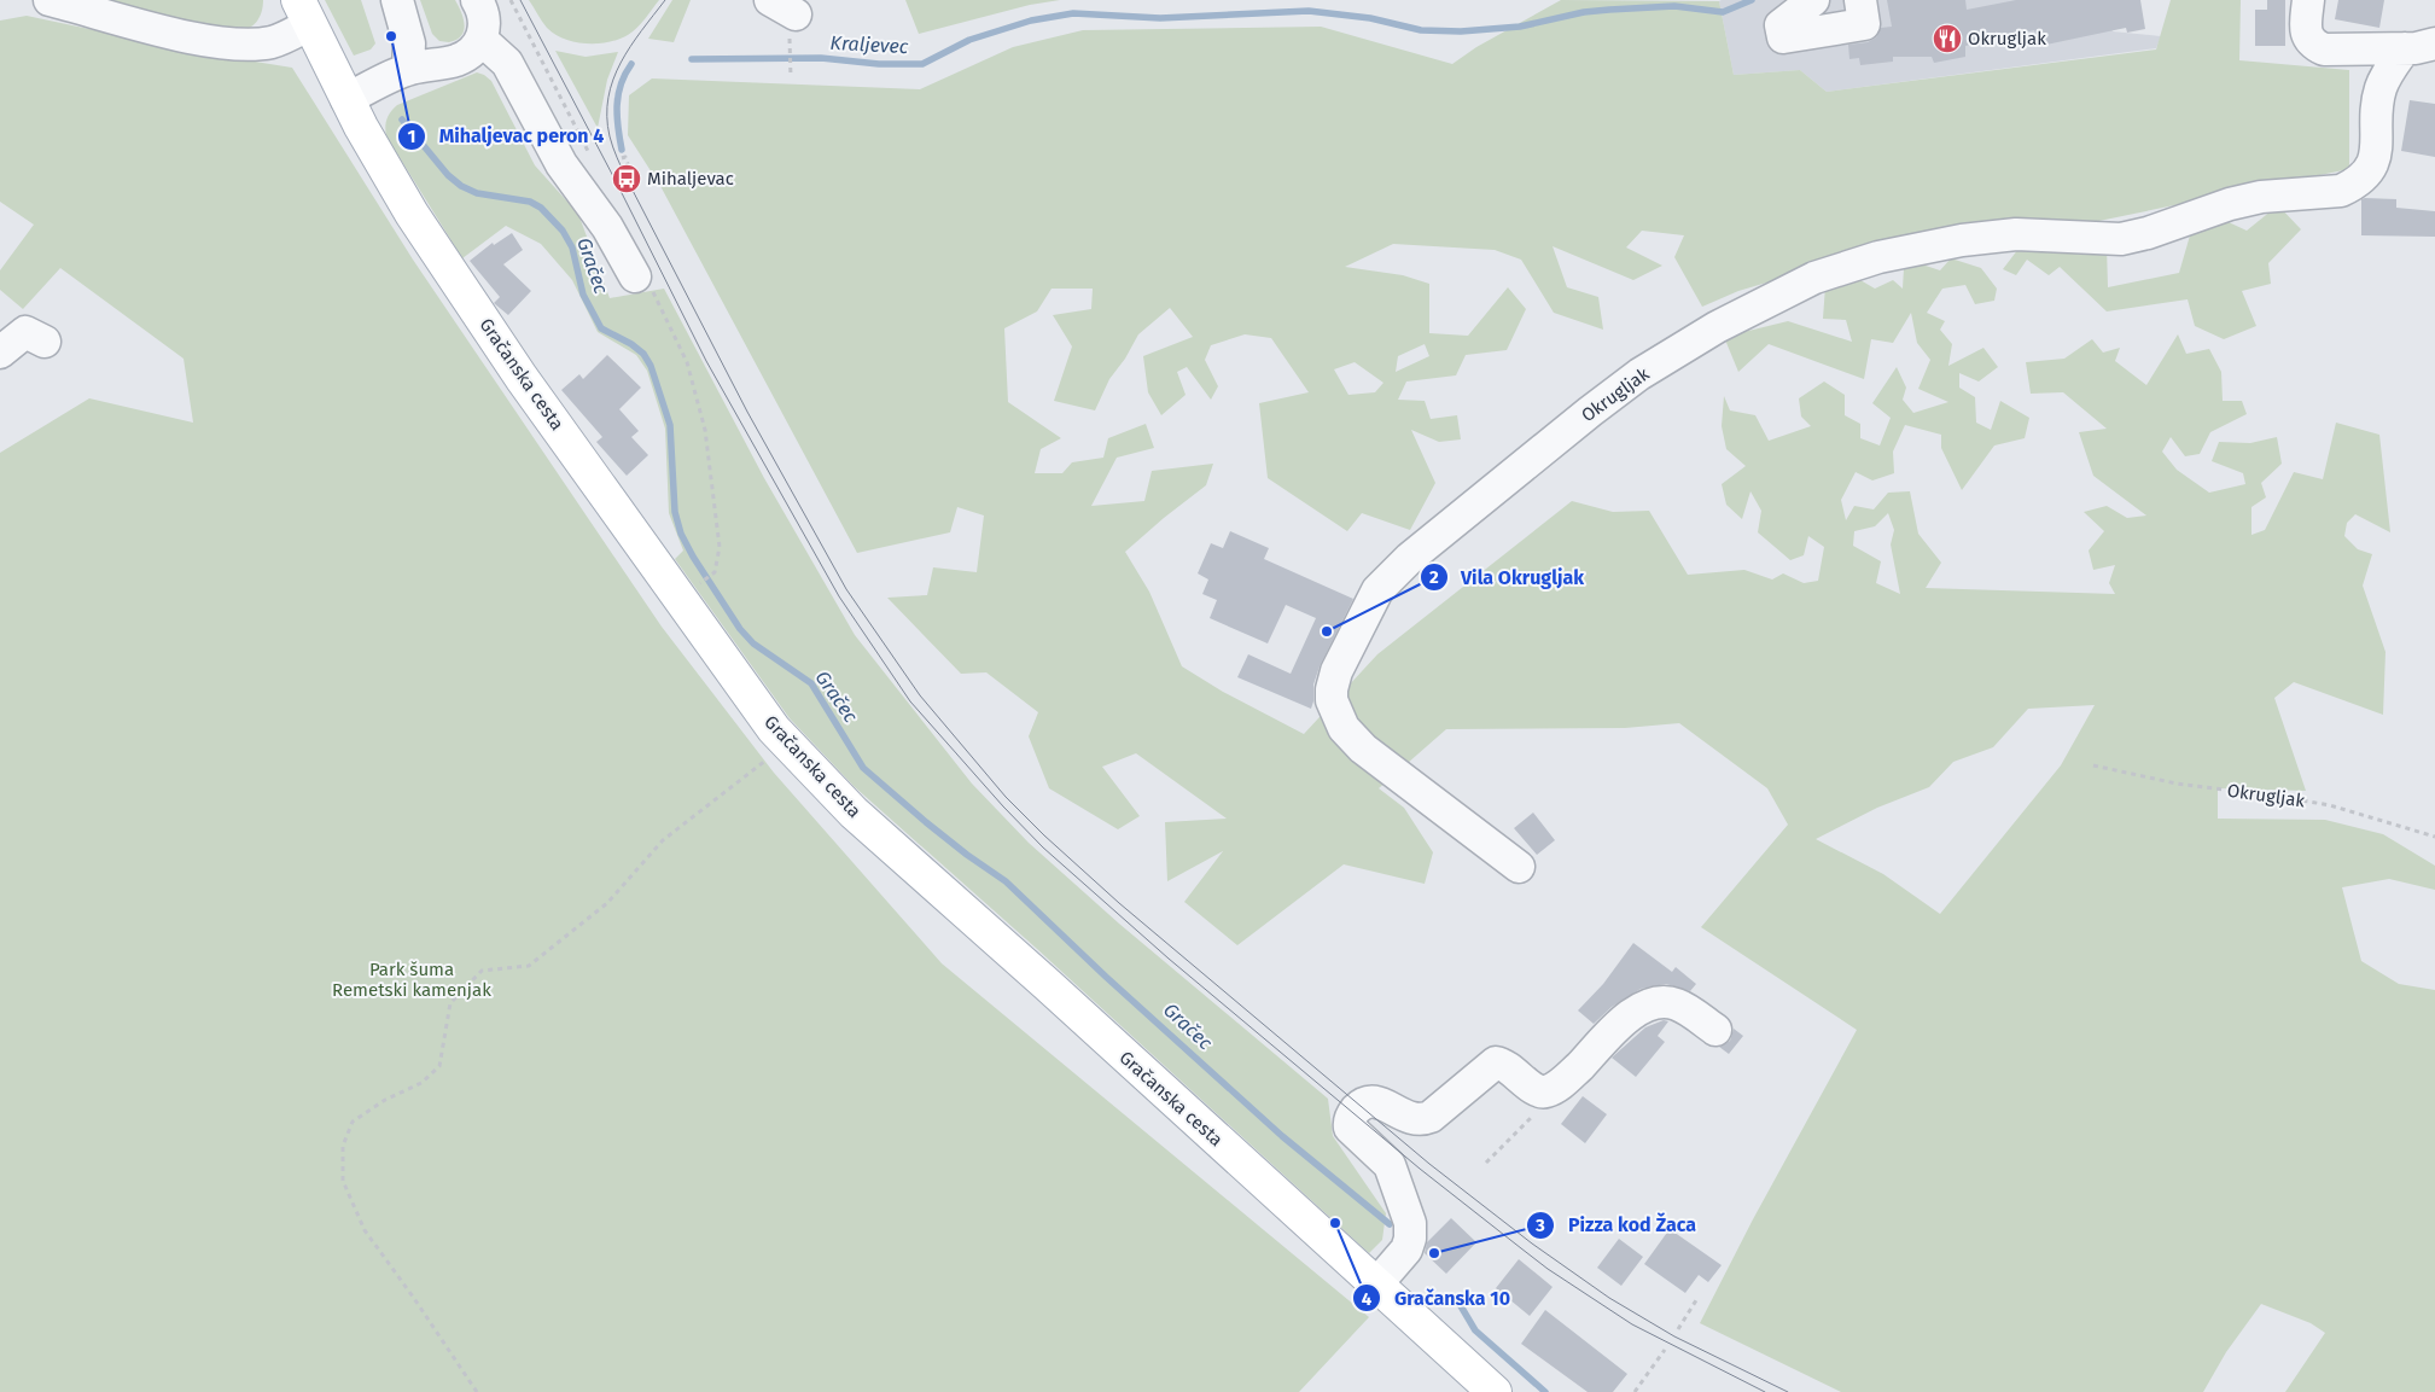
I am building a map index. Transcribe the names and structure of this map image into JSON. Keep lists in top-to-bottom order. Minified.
{"streets":{"main road":["Gračanska cesta"],"street":["Okrugljak"]},"water":["Kraljevec","Gračec"],"parks":["Park šuma Remetski kamenjak"],"places":{"other":["Mihaljevac peron 4","Vila Okrugljak","Gračanska 10","Pizza kod Žaca"],"restaurant":["Okrugljak"],"bus stop":["Mihaljevac"]}}
